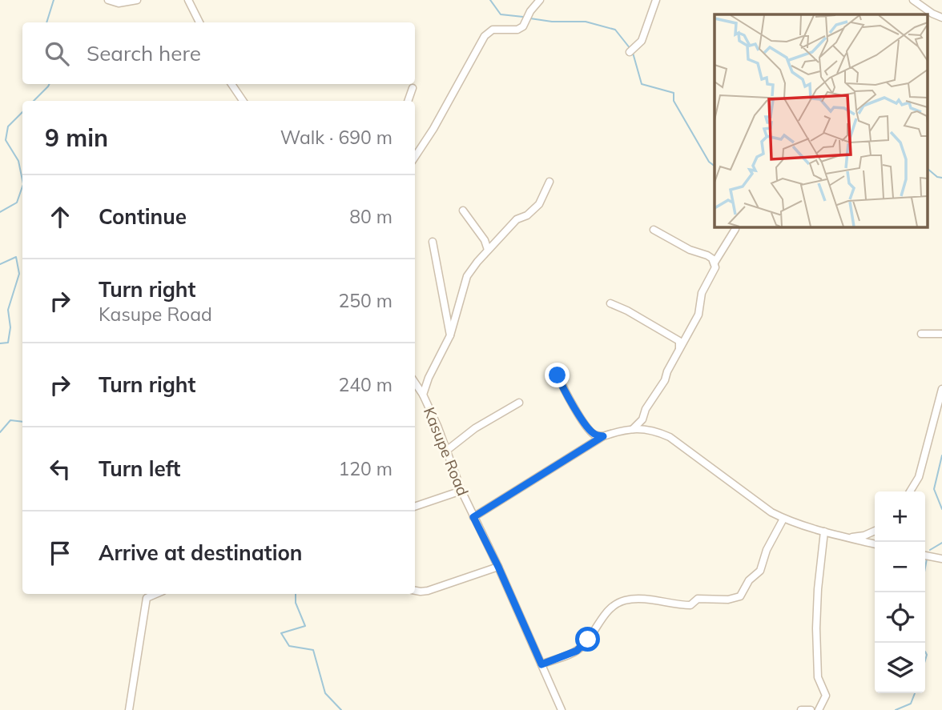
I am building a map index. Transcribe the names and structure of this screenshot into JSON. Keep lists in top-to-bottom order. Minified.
{"streets":{"street":["Kasupe Road"]},"page":{"search":"Search here","heading":["9 min","Walk · 690 m"],"list":[["Continue","80 m"],["Turn right","Kasupe Road","250 m"],["Turn right","240 m"],["Turn left","120 m"],"Arrive at destination"],"map_buttons":["+","−"]}}
